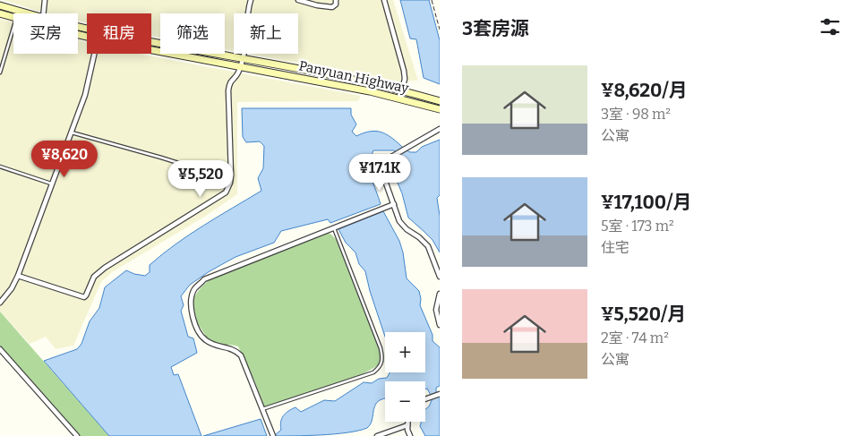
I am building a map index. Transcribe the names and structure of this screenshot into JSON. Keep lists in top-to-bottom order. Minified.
{"streets":{"main road":["Panyuan Highway"]},"page":{"heading":"3套房源","chip":["买房","租房","筛选","新上"],"list":[{"name":"¥8,620/月","note":"3室 · 98 m² · 公寓"},{"name":"¥17,100/月","note":"5室 · 173 m² · 住宅"},{"name":"¥5,520/月","note":"2室 · 74 m² · 公寓"}],"price":["¥8,620","¥17.1K","¥5,520"],"map_buttons":["+","−"]}}
